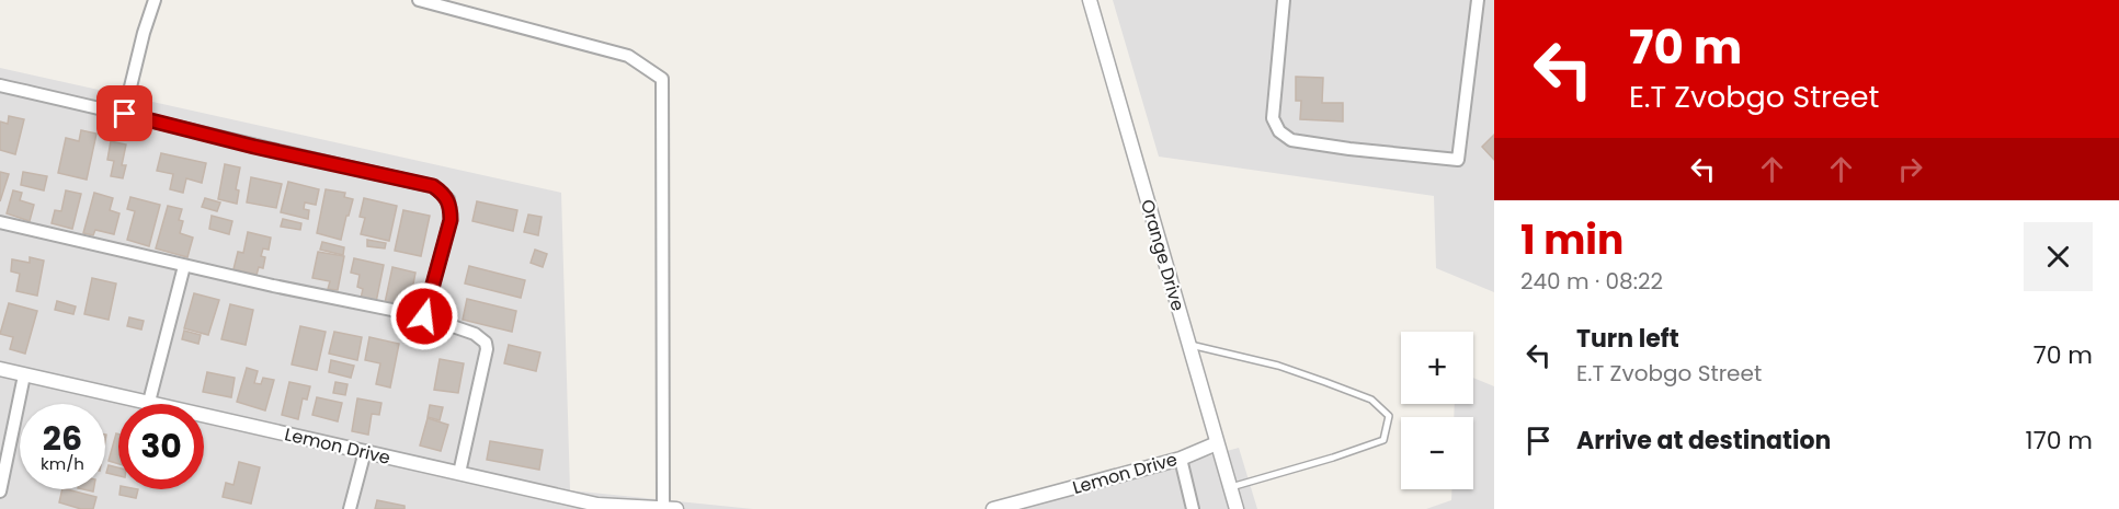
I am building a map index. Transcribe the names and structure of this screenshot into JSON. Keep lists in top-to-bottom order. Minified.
{"streets":{"street":["Orange Drive","Lemon Drive"]},"crossings":[["Orange Drive","Lemon Drive"]],"page":{"turn":["70 m","E.T Zvobgo Street"],"heading":["1 min","240 m · 08:22"],"list":[{"name":"Turn left","note":"E.T Zvobgo Street","value":"70 m"},{"name":"Arrive at destination","value":"170 m"}],"map_buttons":["+","−"],"speed":"26 km/h","limit":"30"}}
